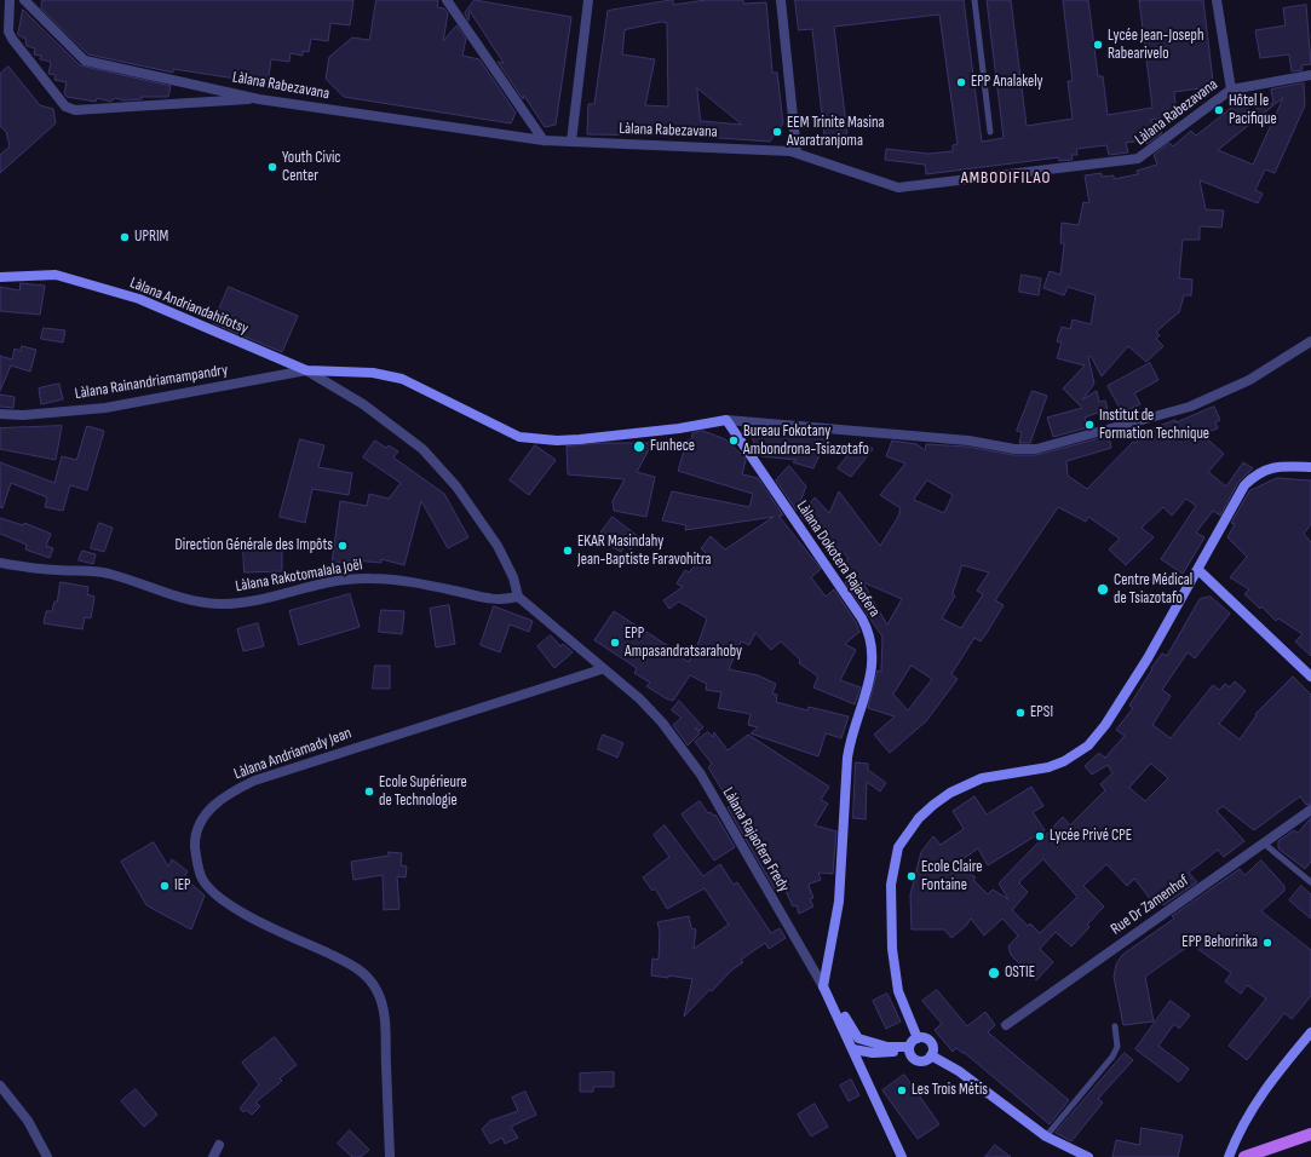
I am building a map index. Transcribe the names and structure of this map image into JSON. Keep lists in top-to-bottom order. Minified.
{"streets":{"street":["Làlana Rabezavana","Làlana Andriandahifotsy","Làlana Rainandriamampandry","Làlana Dokotera Rajaofera","Làlana Rakotomalala Joël","Làlana Andriamady Jean","Làlana Rajaofera Fredy","Rue Dr Zamenhof"]},"crossings":[["Làlana Andriandahifotsy","Làlana Rainandriamampandry"],["Làlana Dokotera Rajaofera","Làlana Rajaofera Fredy"],["Làlana Rakotomalala Joël","Làlana Rajaofera Fredy"],["Làlana Andriamady Jean","Làlana Rajaofera Fredy"]],"districts":["AMBODIFILAO"],"places":["Lycée Jean-Joseph Rabearivelo","EPP Analakely","Hôtel le Pacifique","EEM Trinite Masina Avaratranjoma","Youth Civic Center","UPRIM","Institut de Formation Technique","Bureau Fokotany Ambondrona-Tsiazotafo","Funhece","Direction Générale des Impôts","EKAR Masindahy Jean-Baptiste Faravohitra","Centre Médical de Tsiazotafo","EPP Ampasandratsarahoby","EPSI","Ecole Supérieure de Technologie","Lycée Privé CPE","Ecole Claire Fontaine","IEP","EPP Behoririka","OSTIE","Les Trois Métis"]}
